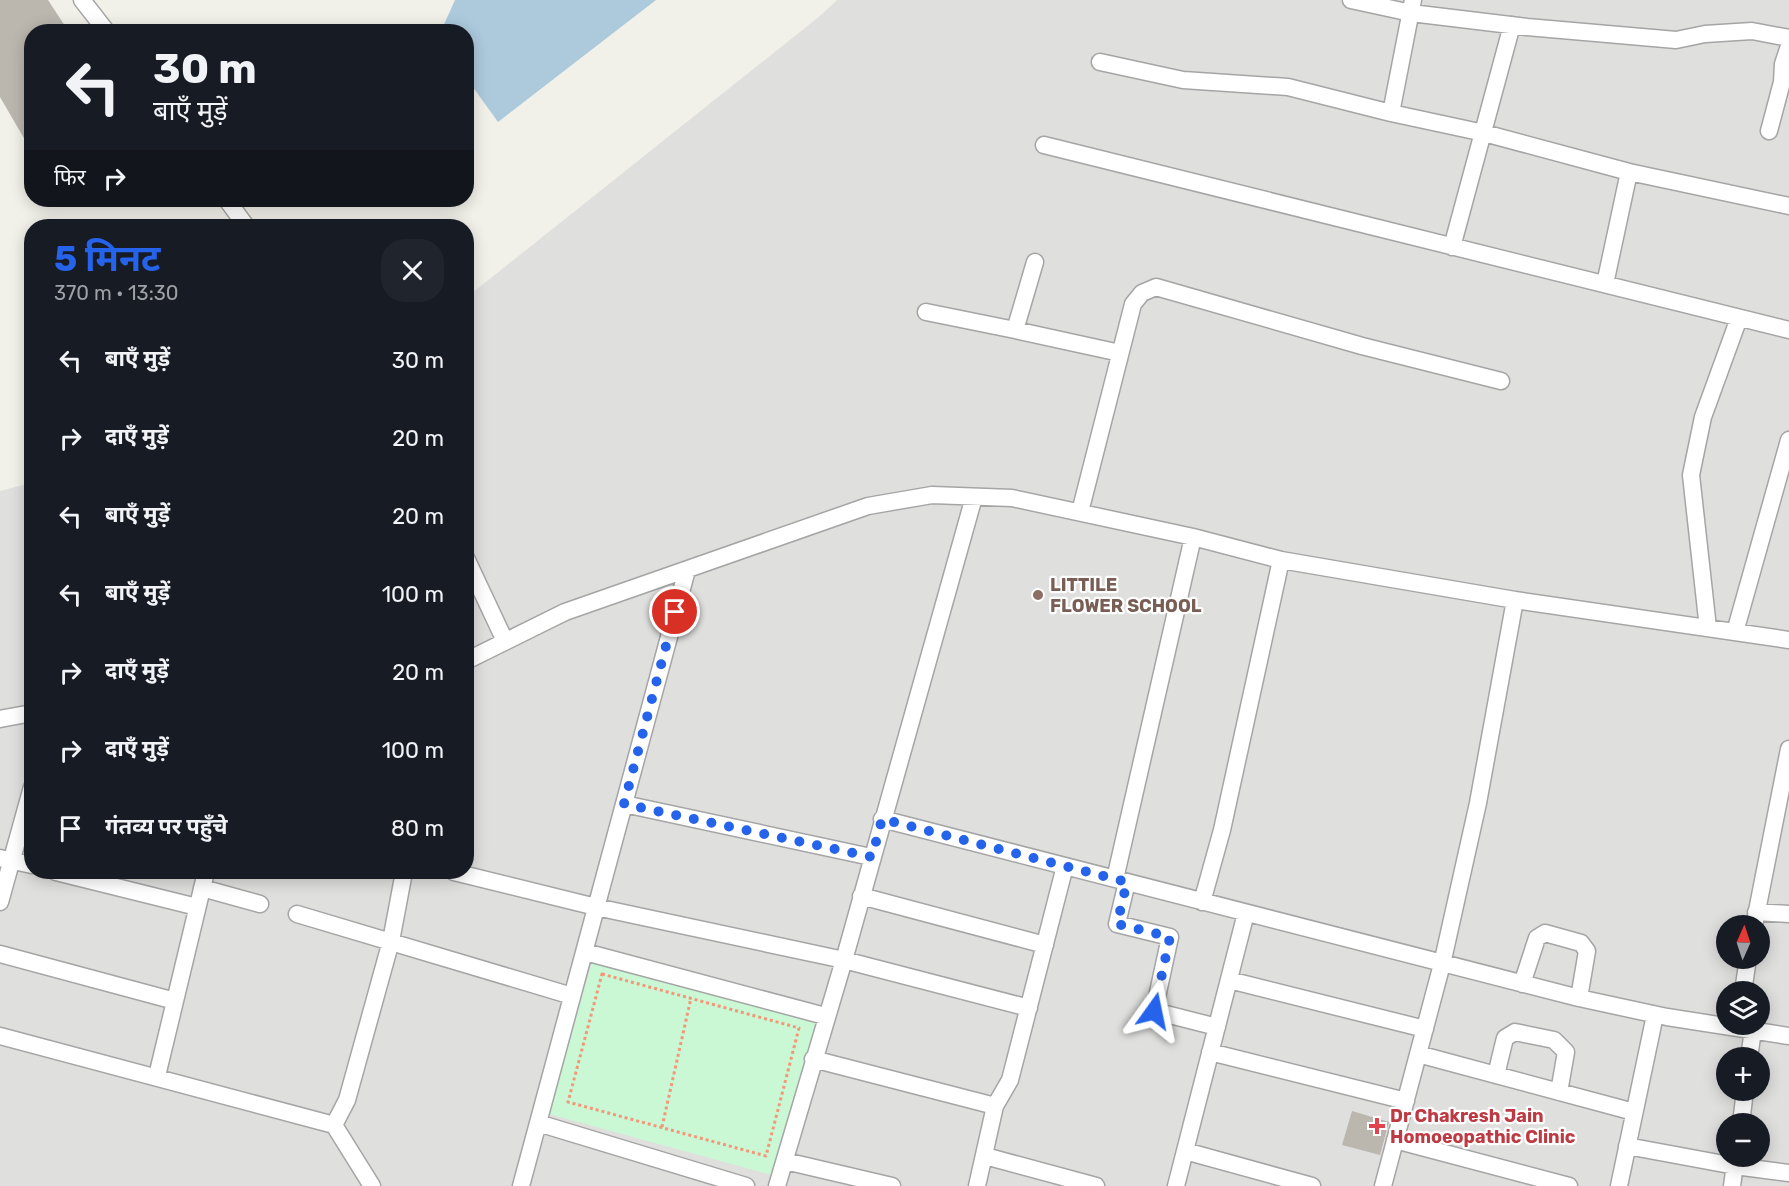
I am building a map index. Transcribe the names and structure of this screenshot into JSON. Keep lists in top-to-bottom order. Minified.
{"places":{"other":["LITTILE FLOWER SCHOOL"],"health":["Dr Chakresh Jain Homoeopathic Clinic"]},"north":"top","page":{"turn":["30 m","बाएँ मुड़ें"],"then":"फिर","heading":["5 मिनट","370 m · 13:30"],"list":[{"name":"बाएँ मुड़ें","value":"30 m"},{"name":"दाएँ मुड़ें","value":"20 m"},{"name":"बाएँ मुड़ें","value":"20 m"},{"name":"बाएँ मुड़ें","value":"100 m"},{"name":"दाएँ मुड़ें","value":"20 m"},{"name":"दाएँ मुड़ें","value":"100 m"},{"name":"गंतव्य पर पहुँचे","value":"80 m"}],"map_buttons":["+","−"]}}
